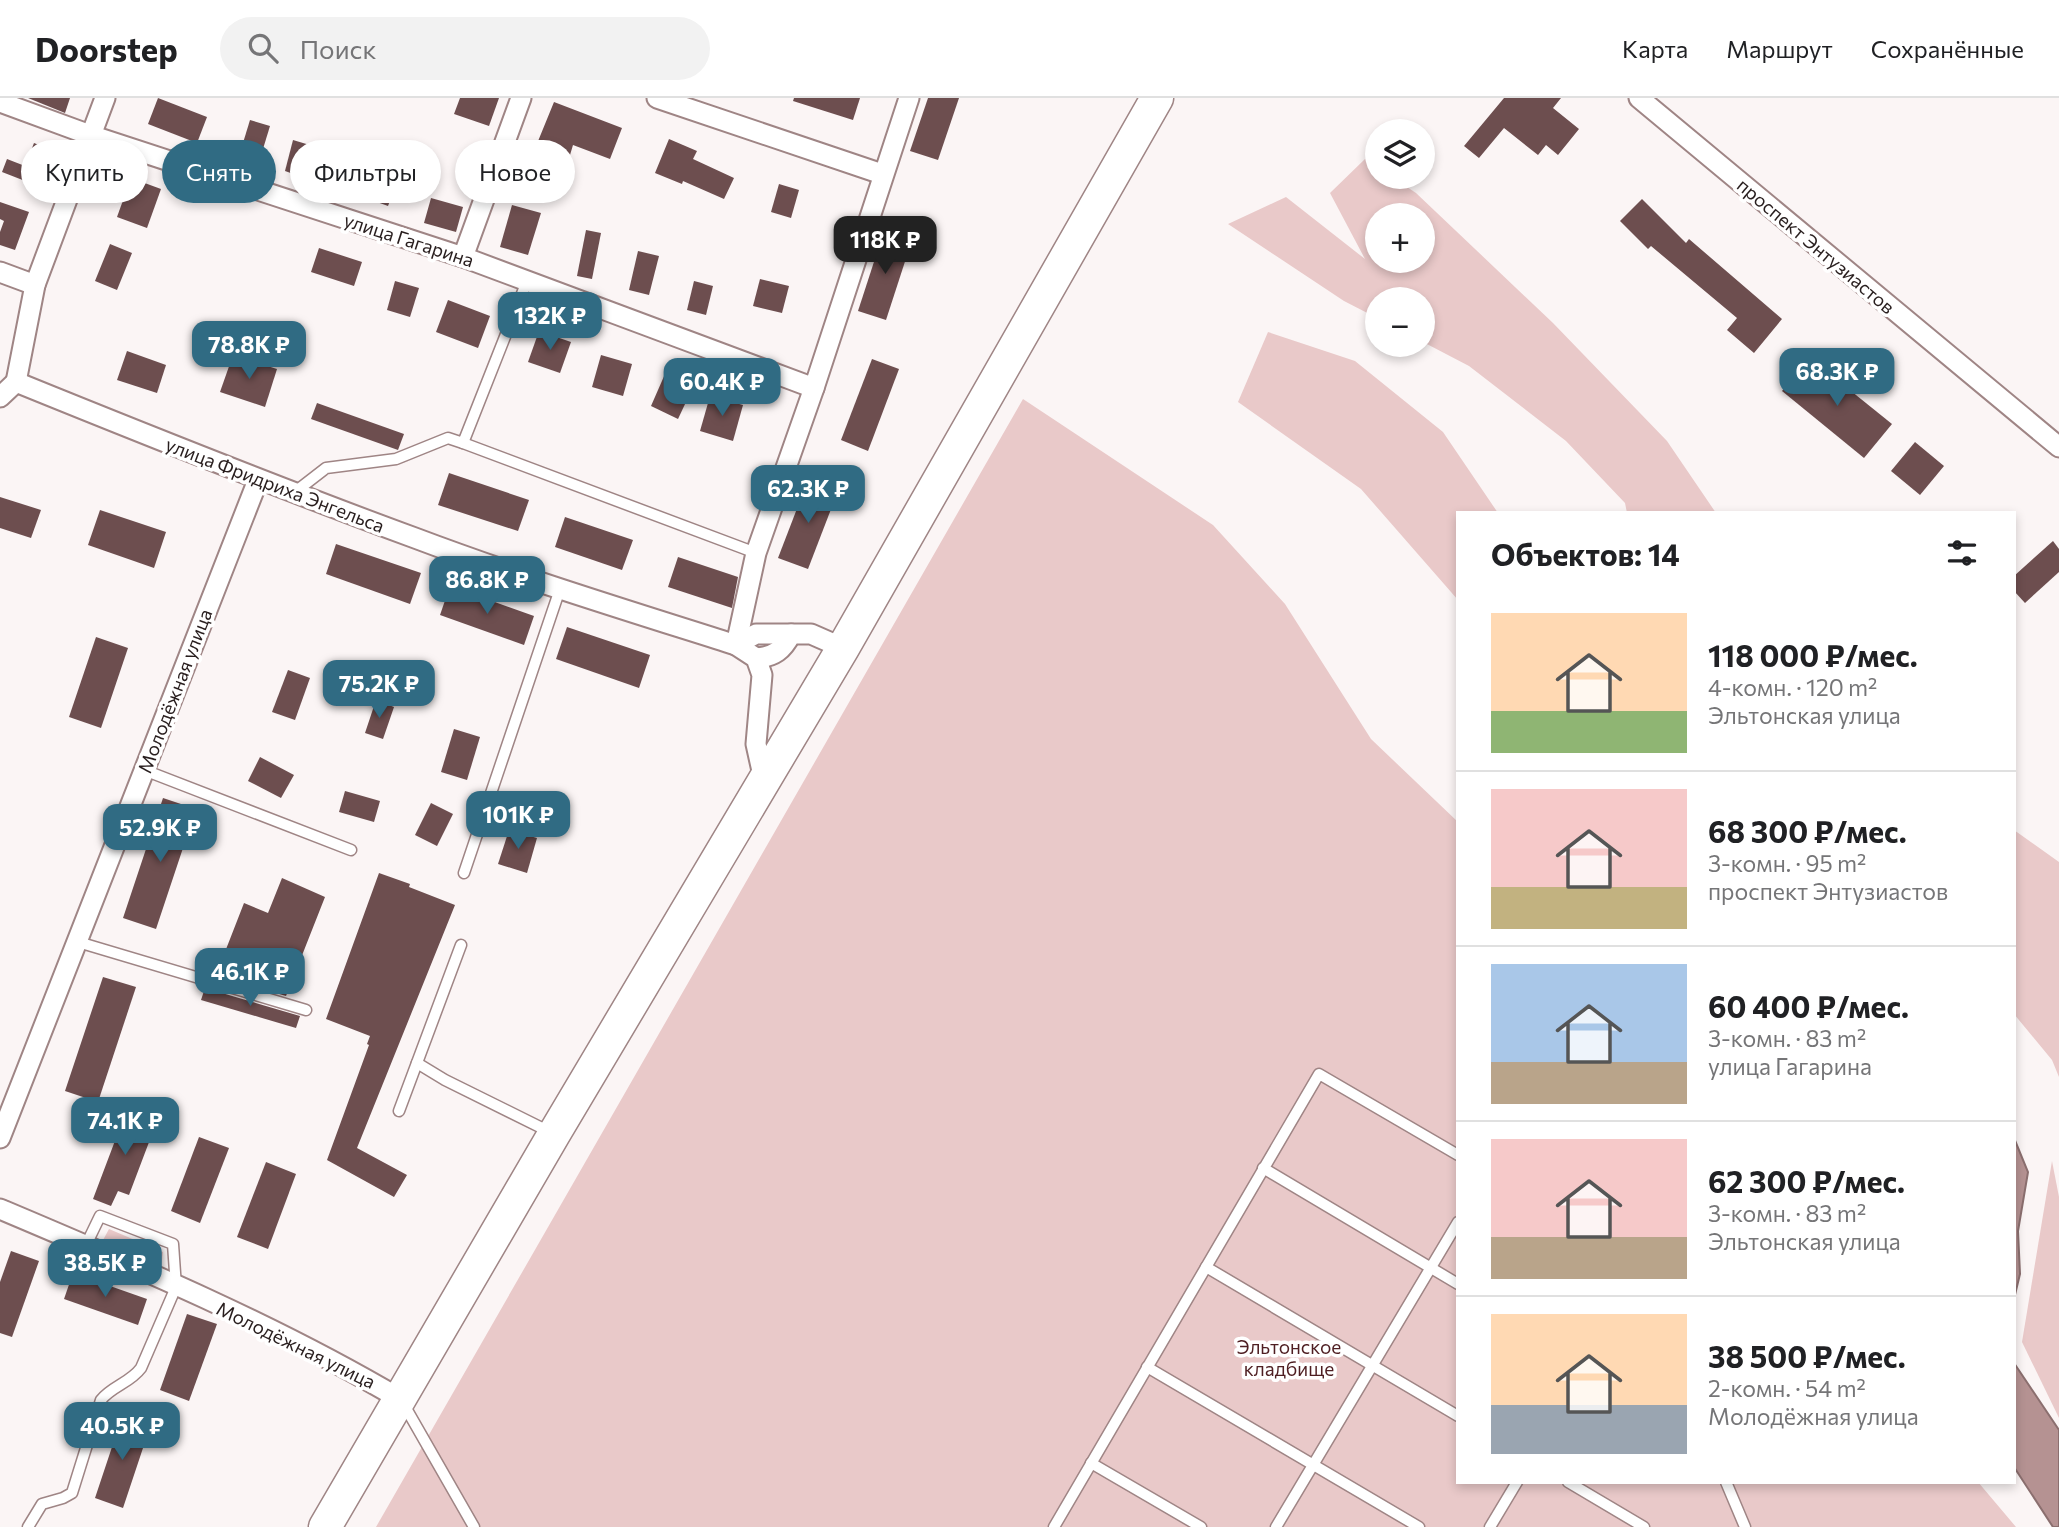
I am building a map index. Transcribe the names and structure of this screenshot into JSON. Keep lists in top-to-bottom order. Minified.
{"streets":{"street":["улица Гагарина","проспект Энтузиастов","улица Фридриха Энгельса","Молодёжная улица"]},"crossings":[["улица Фридриха Энгельса","Молодёжная улица"]],"parks":["Эльтонское кладбище"],"page":{"header":"Doorstep","search":"Поиск","nav":["Карта","Маршрут","Сохранённые"],"map_buttons":["+","−"],"chip":["Купить","Снять","Фильтры","Новое"],"price":["118K ₽","132K ₽","78.8K ₽","68.3K ₽","60.4K ₽","62.3K ₽","86.8K ₽","75.2K ₽","101K ₽","52.9K ₽","46.1K ₽","74.1K ₽","38.5K ₽","40.5K ₽"],"heading":"Объектов: 14","list":[{"name":"118 000 ₽/мес.","note":"4-комн. · 120 m² · Эльтонская улица"},{"name":"68 300 ₽/мес.","note":"3-комн. · 95 m² · проспект Энтузиастов"},{"name":"60 400 ₽/мес.","note":"3-комн. · 83 m² · улица Гагарина"},{"name":"62 300 ₽/мес.","note":"3-комн. · 83 m² · Эльтонская улица"},{"name":"38 500 ₽/мес.","note":"2-комн. · 54 m² · Молодёжная улица"}]}}
